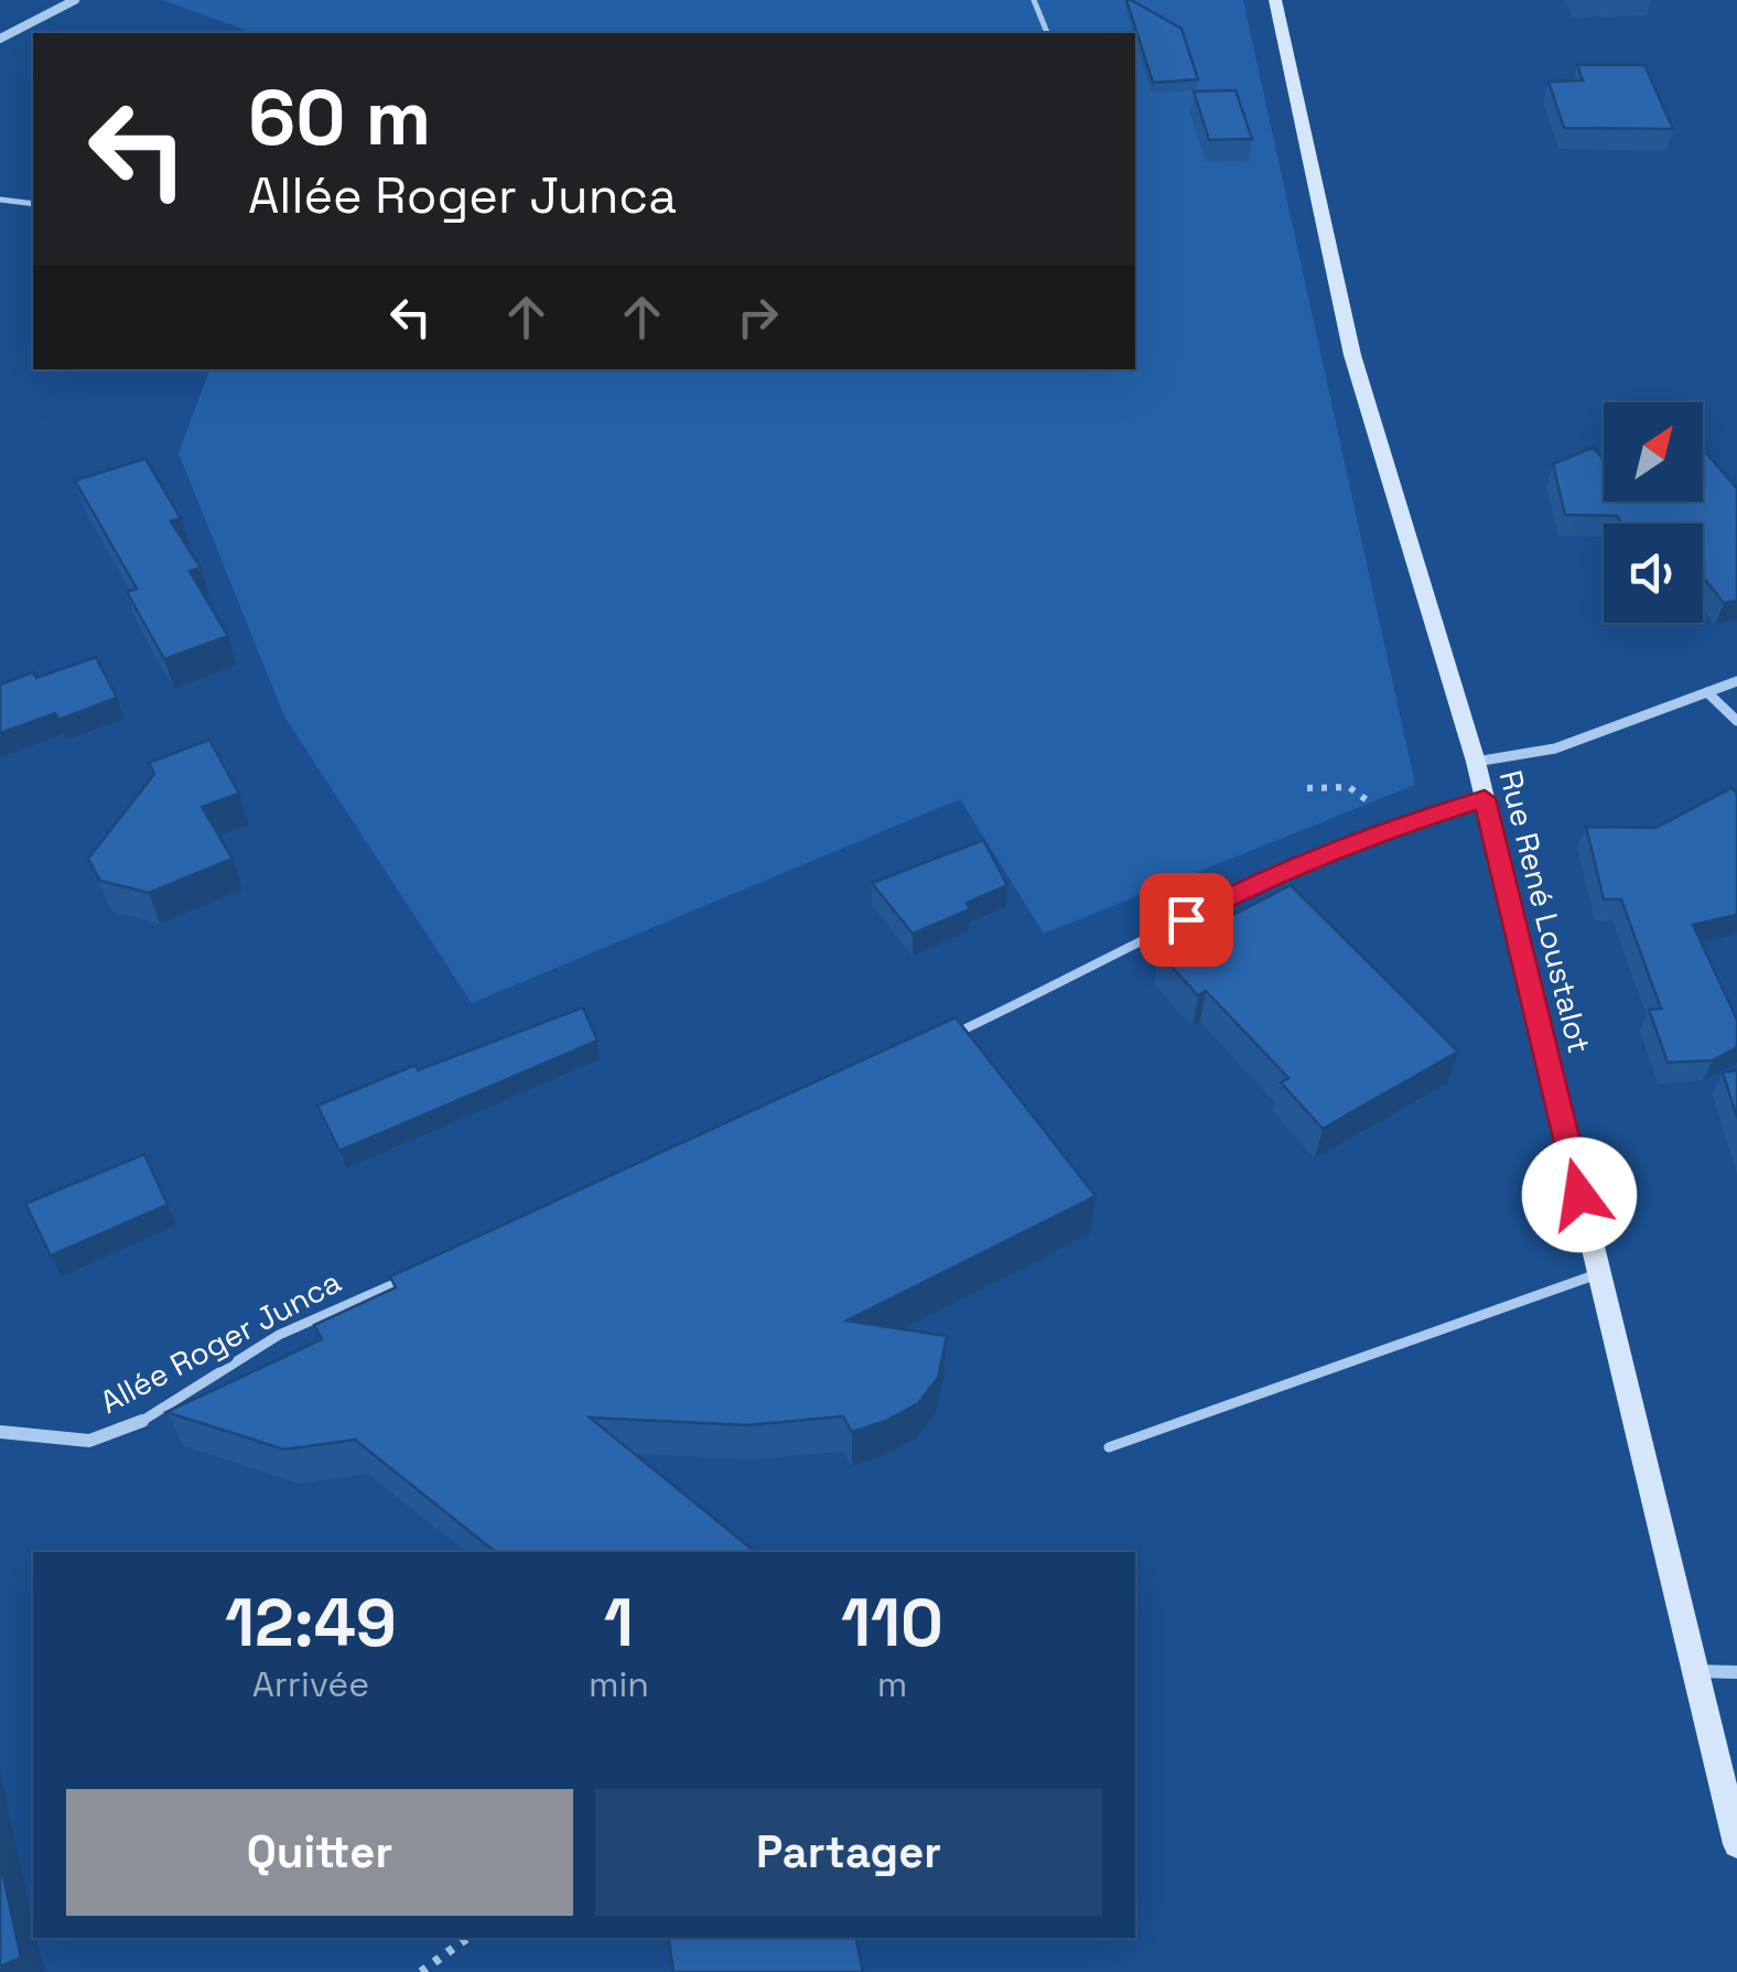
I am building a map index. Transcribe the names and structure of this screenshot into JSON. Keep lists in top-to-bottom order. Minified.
{"streets":{"street":["Rue René Loustalot","Allée Roger Junca"]},"north":"top right","page":{"turn":["60 m","Allée Roger Junca"],"eta":["12:49","Arrivée","1","min","110","m"],"buttons":["Quitter","Partager"]}}
